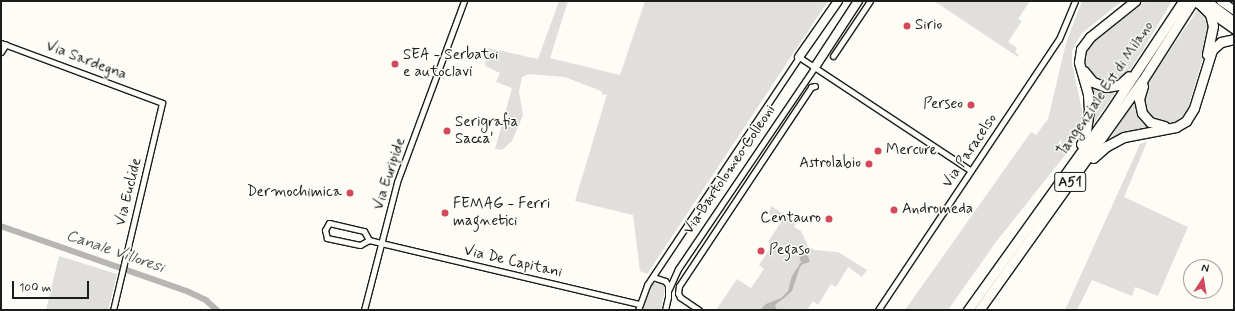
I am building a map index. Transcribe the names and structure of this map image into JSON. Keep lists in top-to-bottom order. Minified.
{"streets":{"highway":["Tangenziale Est di Milano","A51"],"street":["Via Sardegna","Via Paracelso","Via Bartolomeo Colleoni","Via Euripide","Via Euclide","Via De Capitani"]},"crossings":[["Via Sardegna","Via Euclide"],["Via Bartolomeo Colleoni","Via De Capitani"],["Via Euripide","Via De Capitani"]],"water":["Canale Villoresi"],"places":["Sirio","SEA - Serbatoi e autoclavi","Perseo","Serigrafia Sacca'","Mercure","Astrolabio","Dermochimica","Andromeda","FEMAG - Ferri magnetici","Centauro","Pegaso"],"scale_bar":"100 m","north":"top"}
